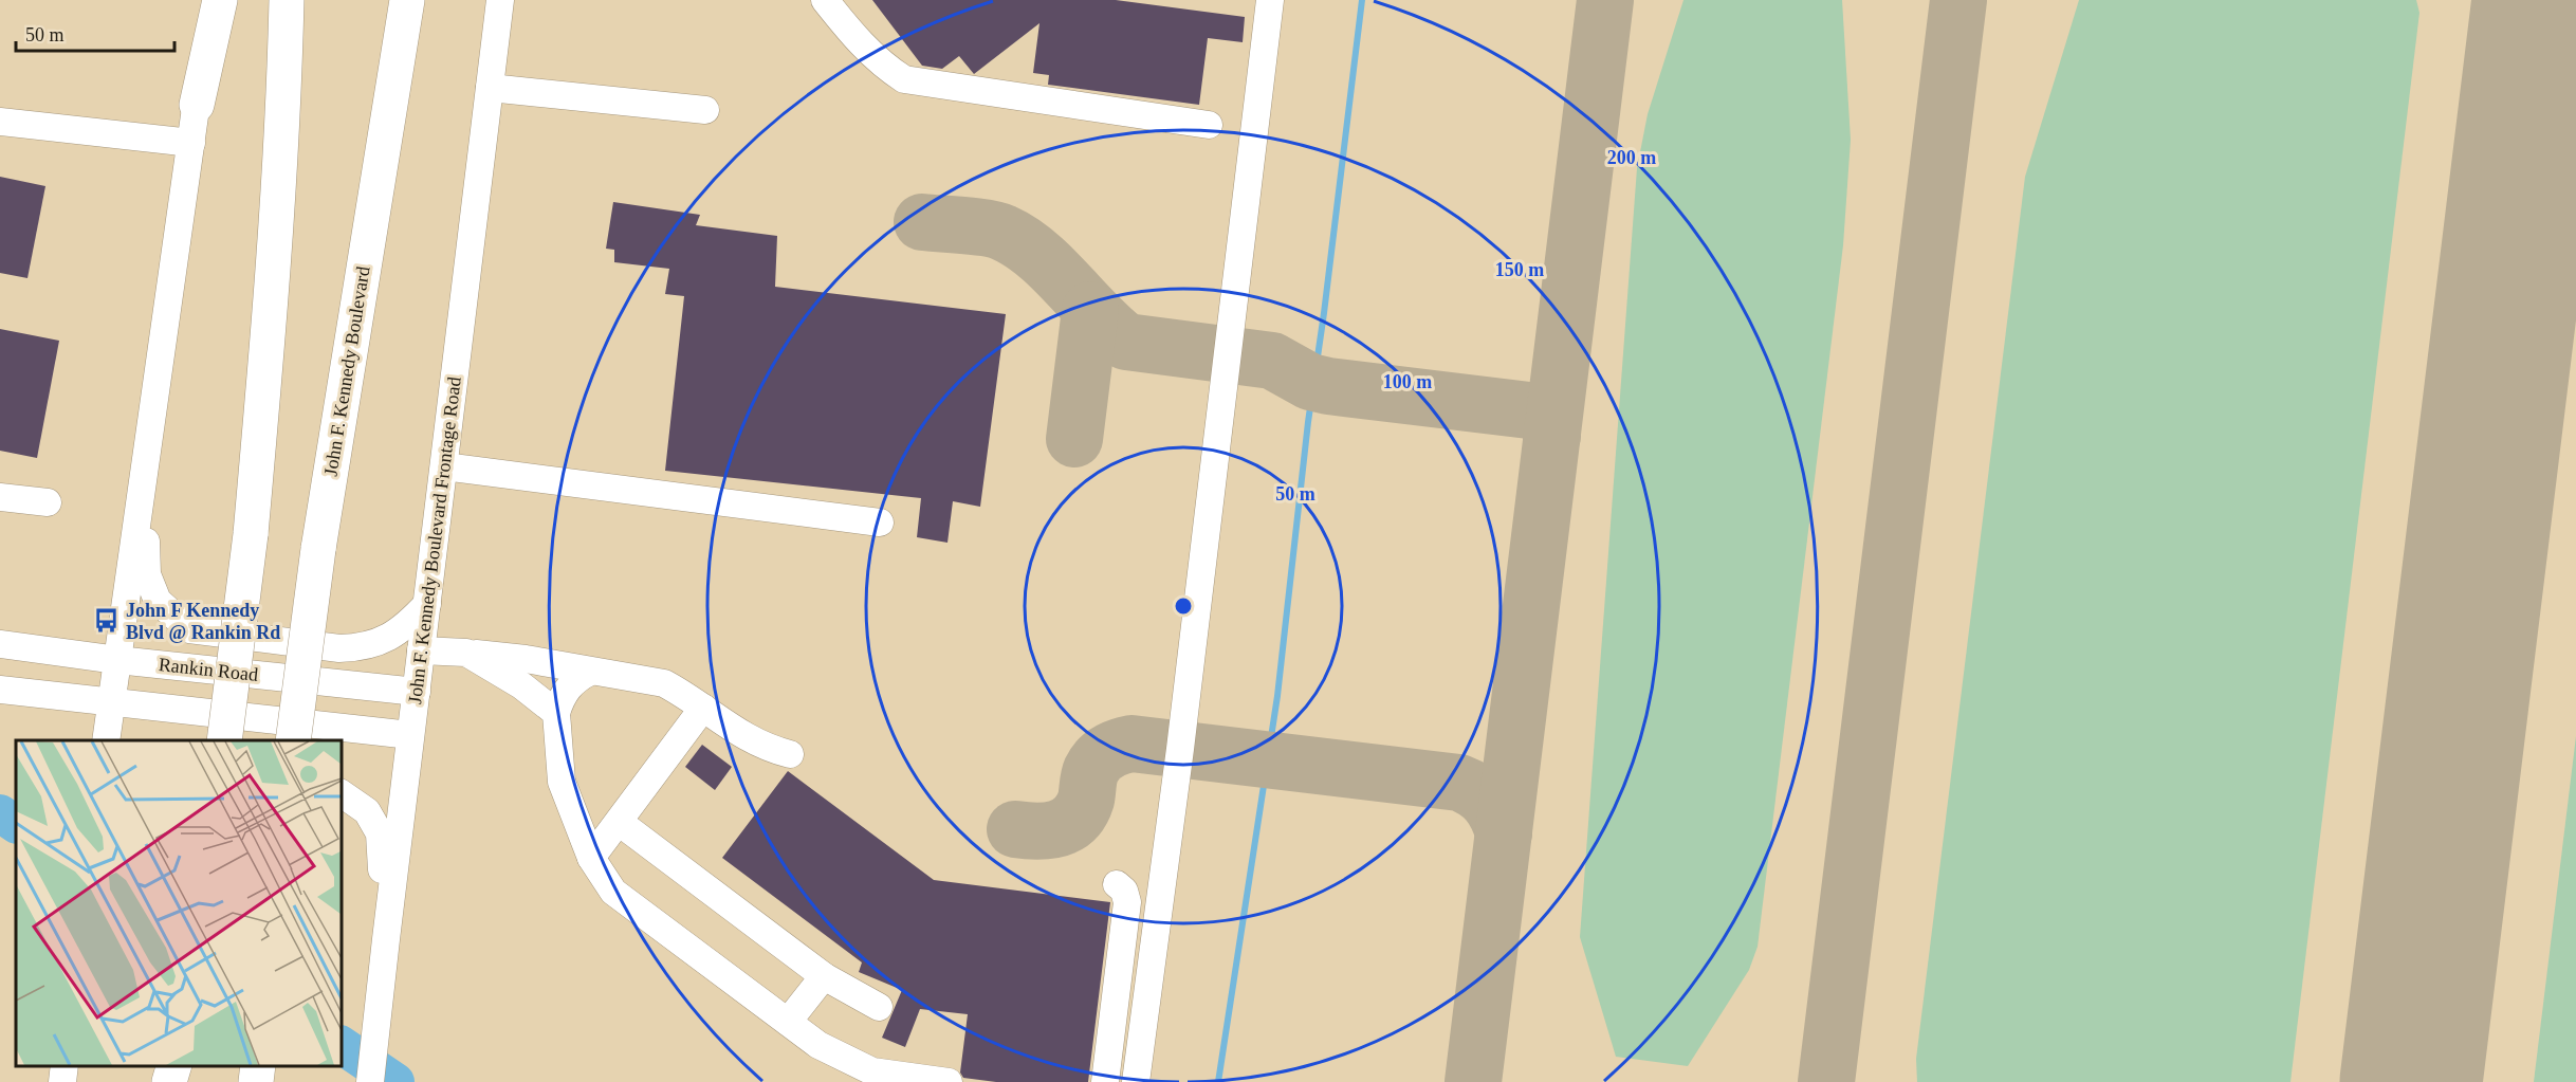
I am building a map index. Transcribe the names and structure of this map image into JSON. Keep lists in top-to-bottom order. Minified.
{"streets":{"highway":["John F. Kennedy Boulevard"],"street":["John F. Kennedy Boulevard Frontage Road","Rankin Road"]},"crossings":[["John F. Kennedy Boulevard Frontage Road","Rankin Road"]],"places":{"bus stop":["John F Kennedy Blvd @ Rankin Rd"]},"scale_bar":"50 m","rings":["200 m","150 m","100 m","50 m"]}
